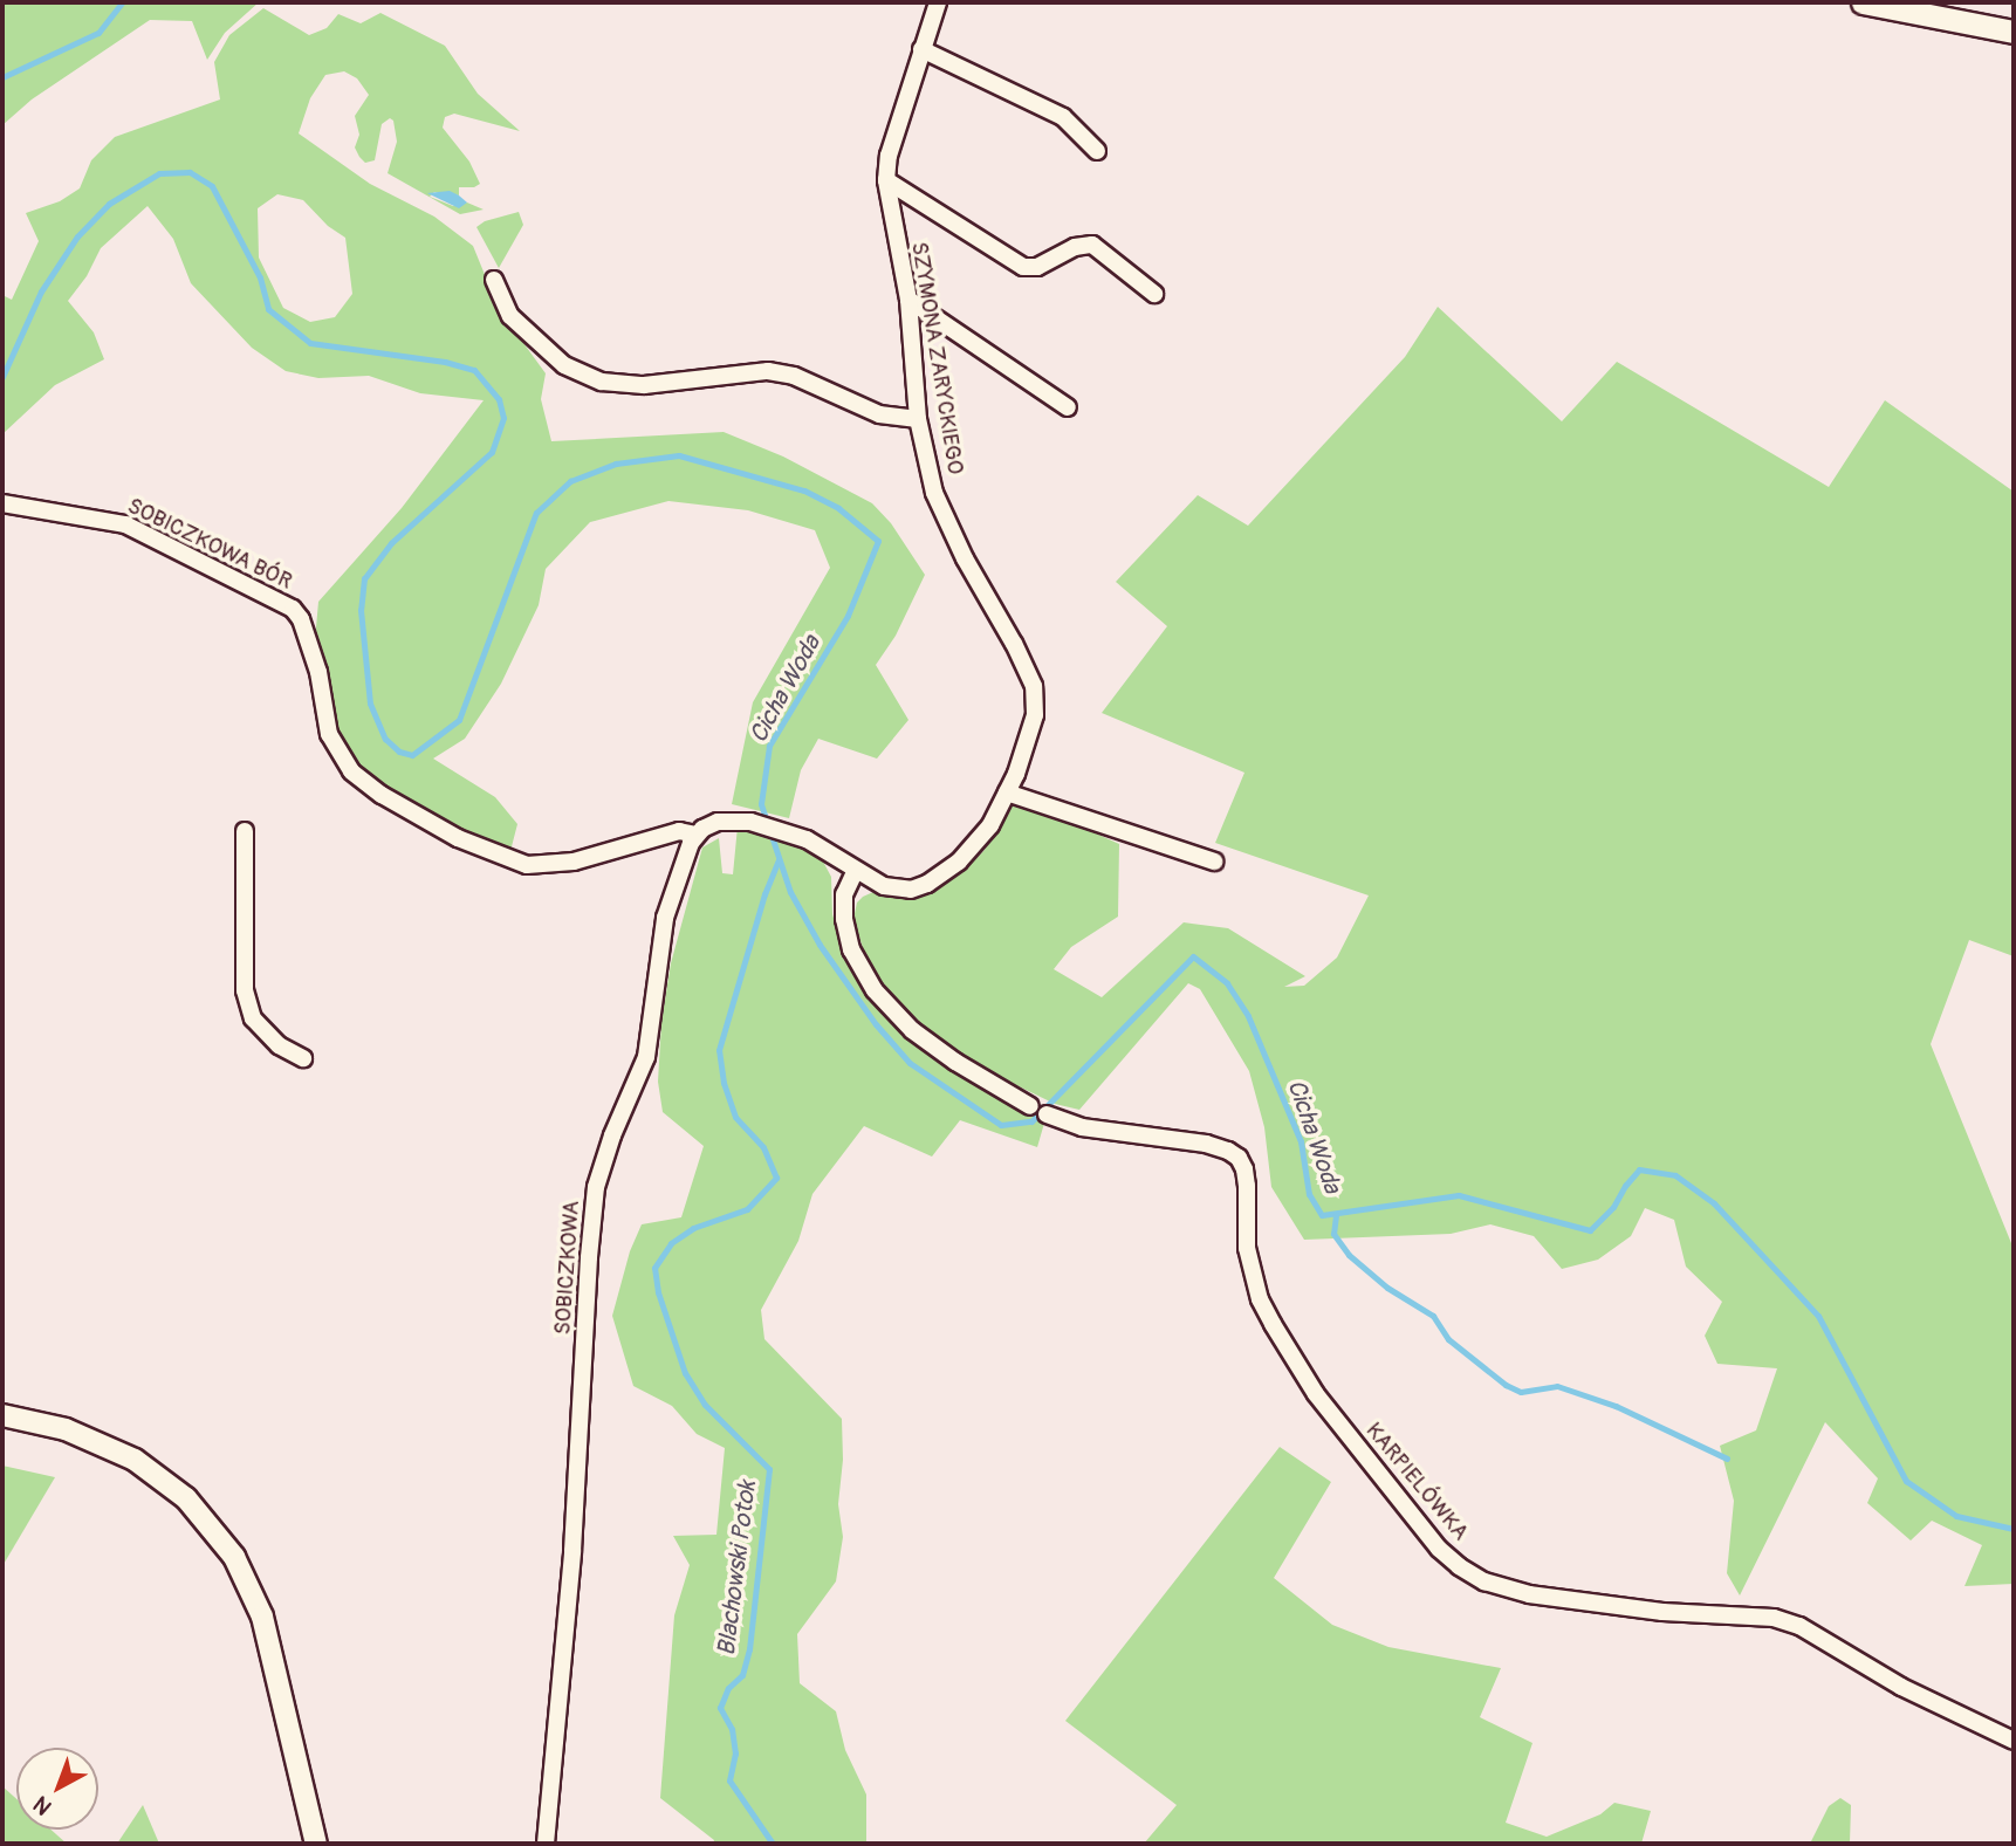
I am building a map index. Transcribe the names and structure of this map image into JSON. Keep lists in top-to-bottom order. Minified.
{"streets":{"street":["SZYMONA ZARYCKIEGO","SOBICZKOWA BÓR","SOBICZKOWA","KARPIELÓWKA"]},"crossings":[["SZYMONA ZARYCKIEGO","KARPIELÓWKA"],["SOBICZKOWA BÓR","SOBICZKOWA"]],"water":["Cicha Woda","Blachowski Potok"],"north":"bottom left"}
